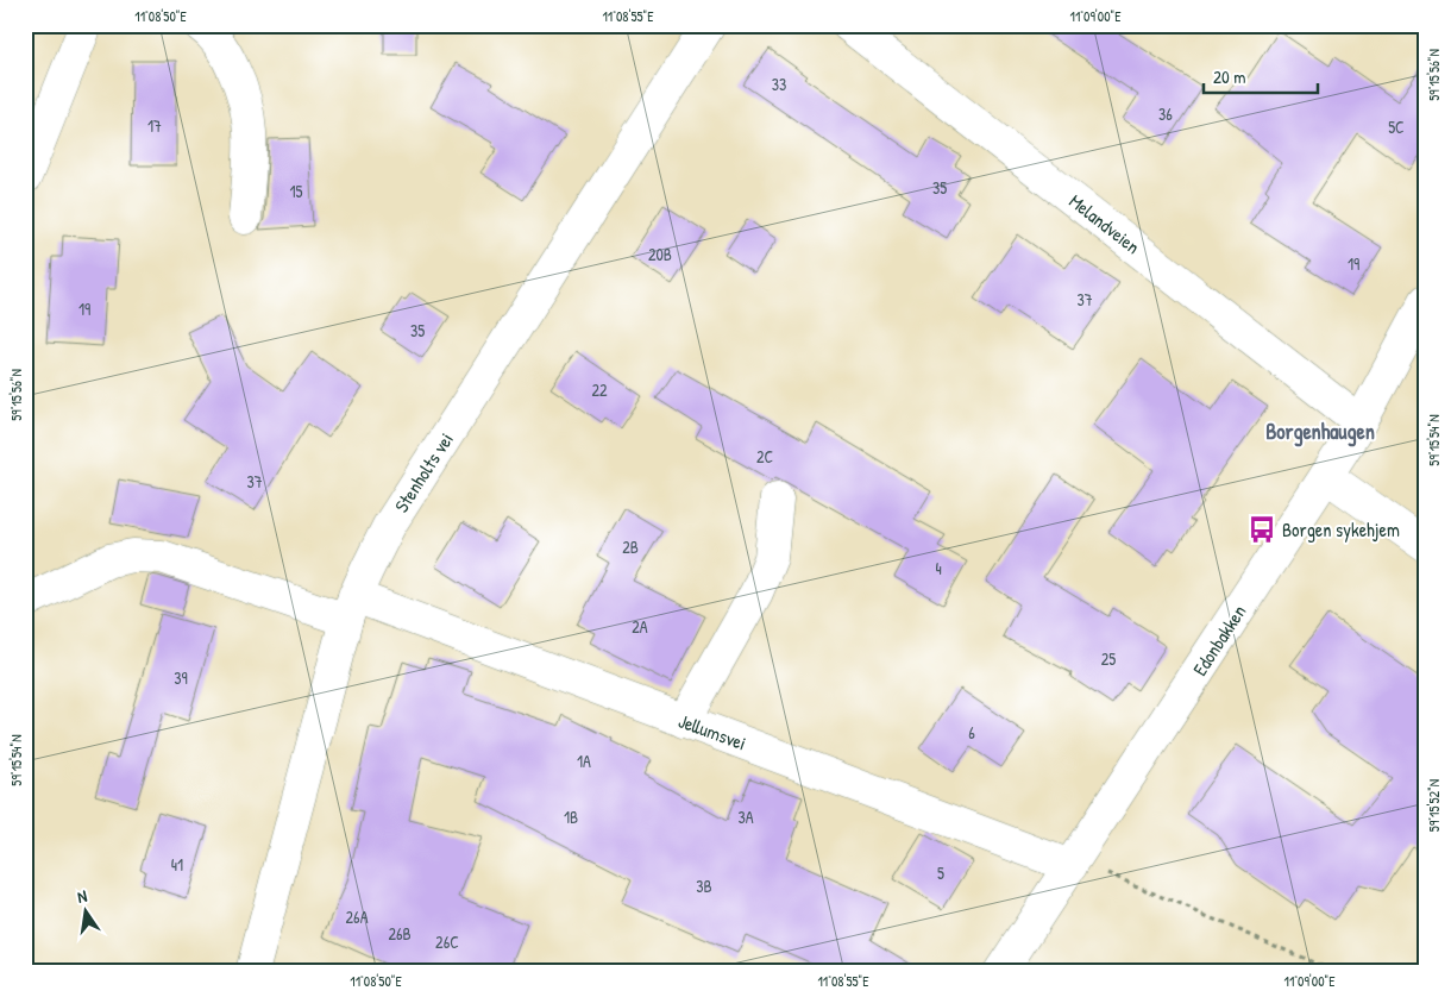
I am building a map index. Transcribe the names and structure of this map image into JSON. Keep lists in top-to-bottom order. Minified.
{"streets":{"street":["Melandveien","Stenholts vei","Edonbakken","Jellumsvei"]},"crossings":[["Melandveien","Edonbakken"],["Stenholts vei","Jellumsvei"],["Edonbakken","Jellumsvei"]],"districts":["Borgenhaugen"],"places":{"bus stop":["Borgen sykehjem"]},"house_numbers":["33","36","17","5C","35","15","20B","19","37","19","35","22","2C","37","2B","4","2A","25","39","6","1A","1B","3A","41","5","3B","26A","26B","26C"],"scale_bar":"20 m","north":"top","coordinates":["11°08'50\"E","11°08'55\"E","11°09'00\"E","59°15'56\"N","59°15'54\"N","59°15'52\"N"]}
